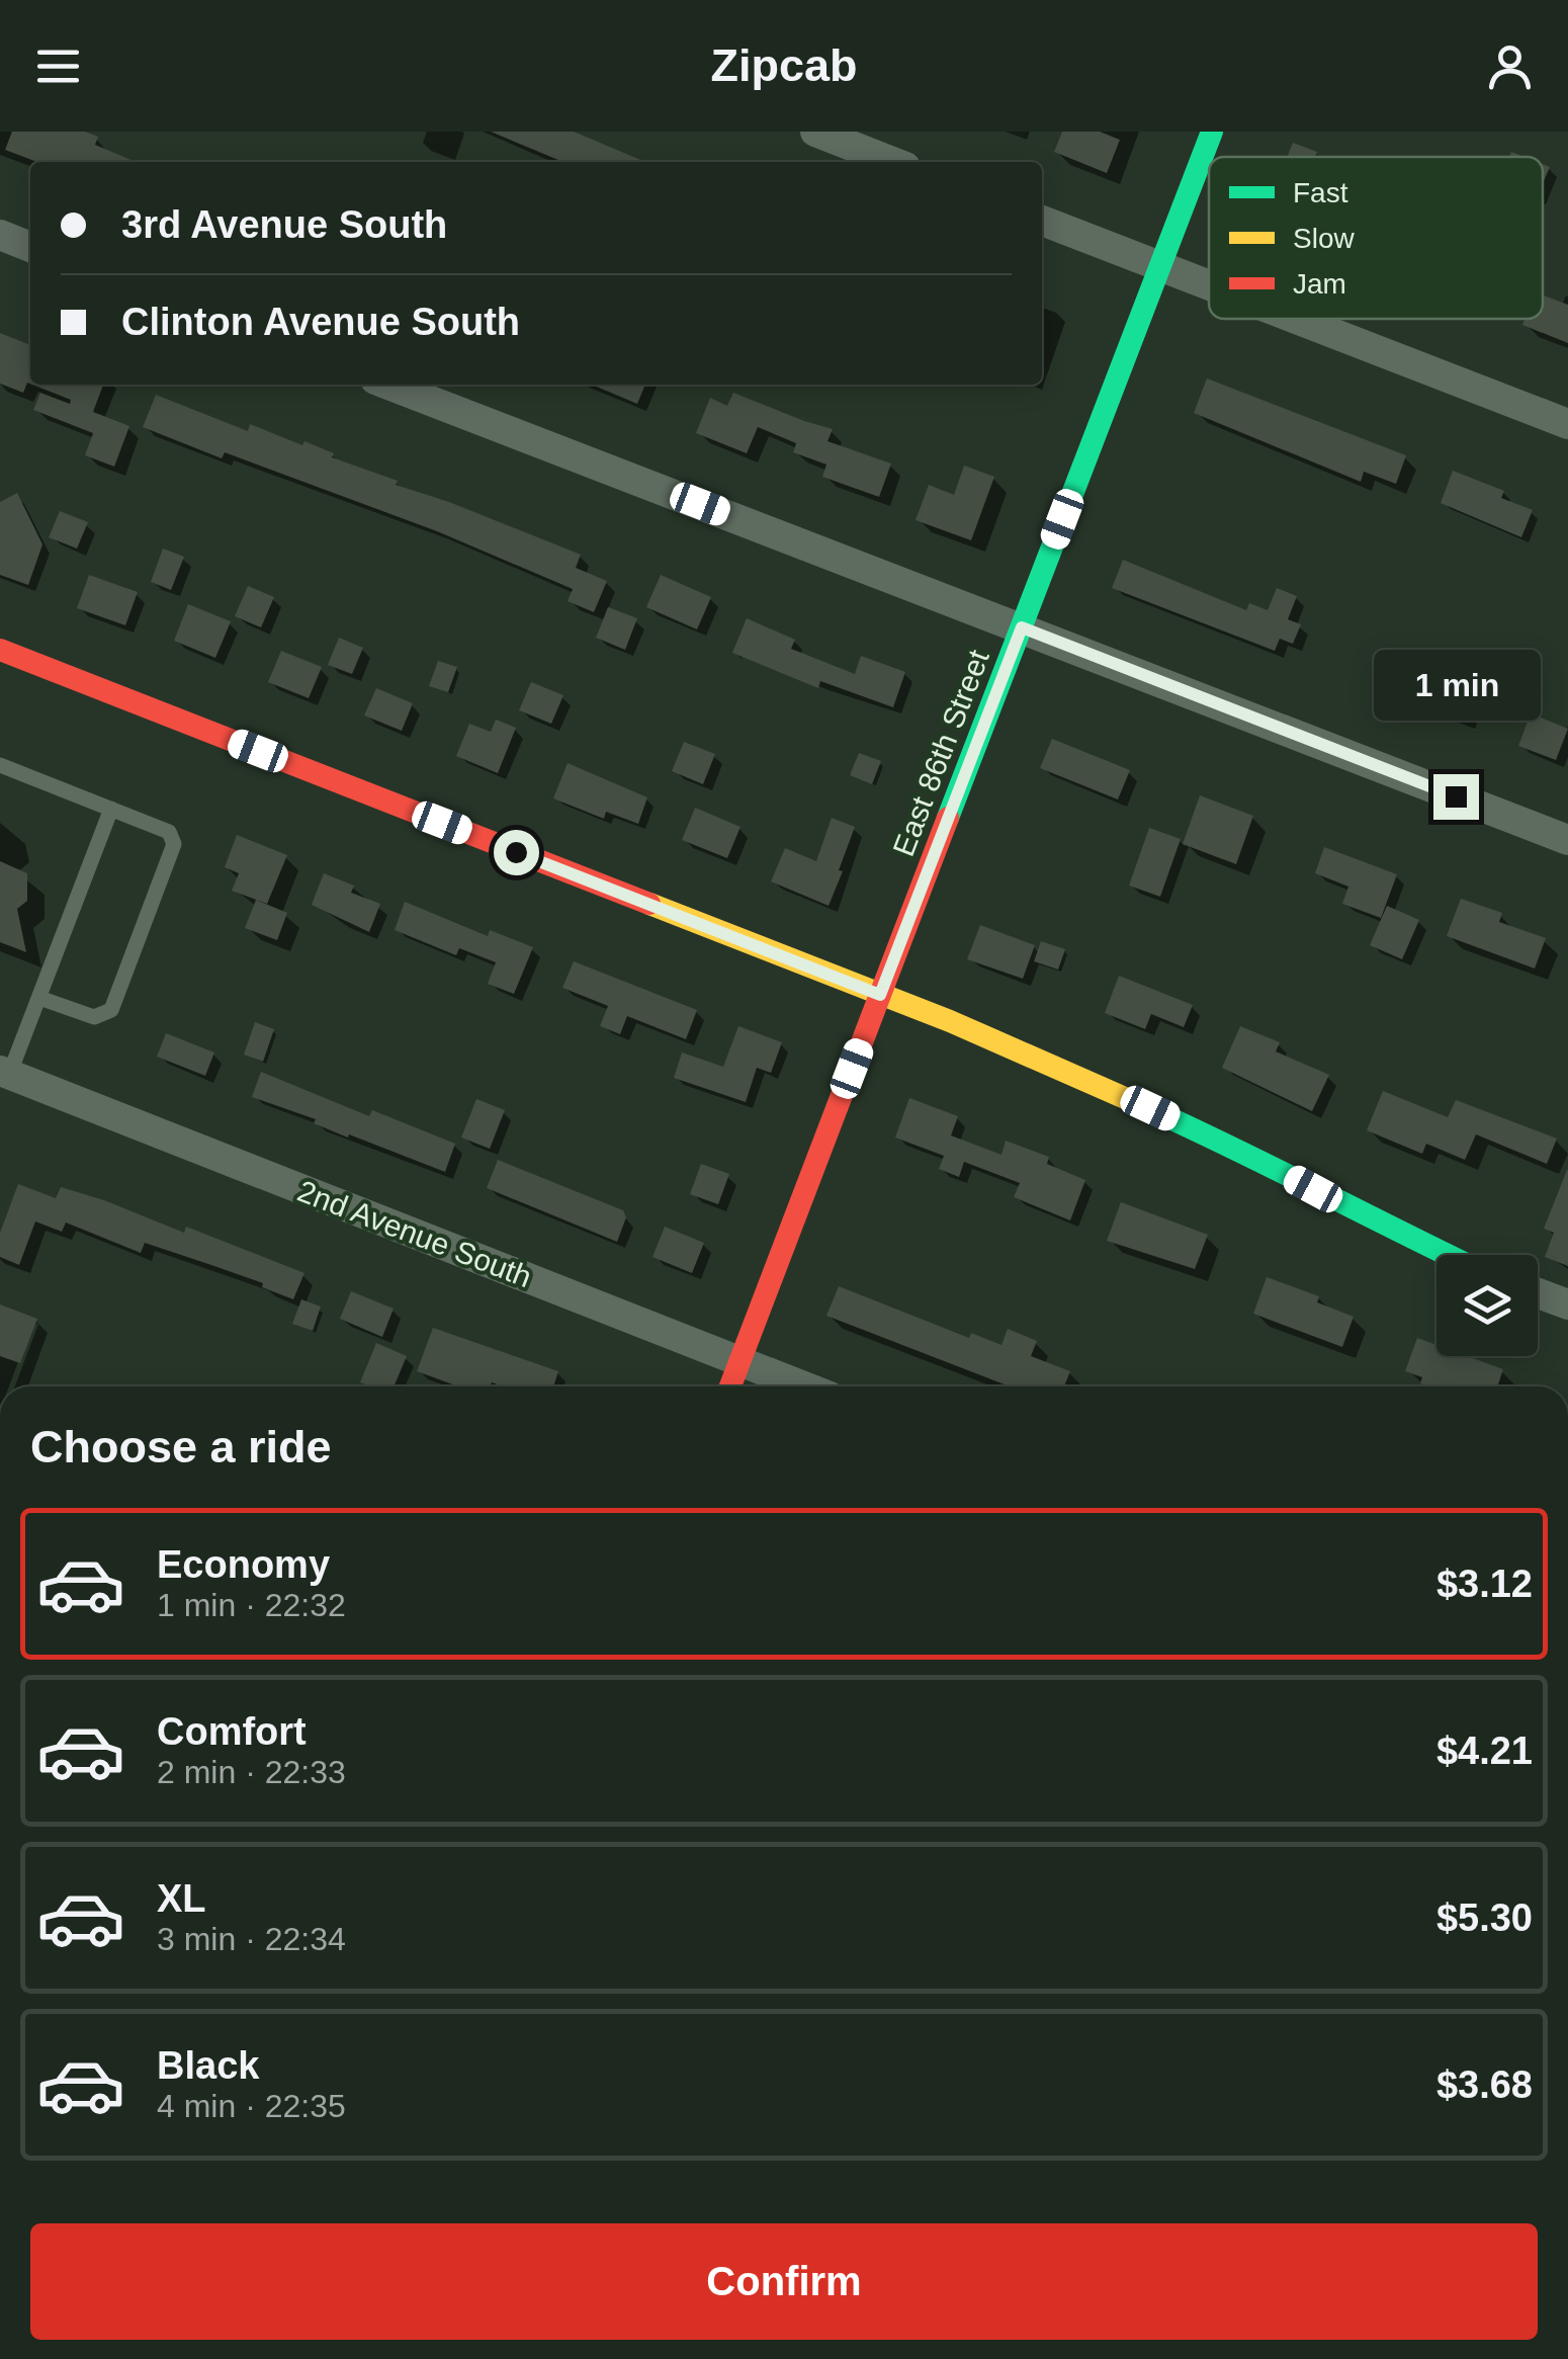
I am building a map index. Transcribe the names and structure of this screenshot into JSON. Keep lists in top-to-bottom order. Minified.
{"streets":{"street":["East 86th Street","2nd Avenue South"]},"crossings":[["East 86th Street","2nd Avenue South"]],"legend":["Fast","Slow","Jam"],"page":{"header":"Zipcab","banner":["3rd Avenue South","Clinton Avenue South"],"bubble":"1 min","heading":"Choose a ride","list":[{"name":"Economy","note":"1 min · 22:32","value":"$3.12"},{"name":"Comfort","note":"2 min · 22:33","value":"$4.21"},{"name":"XL","note":"3 min · 22:34","value":"$5.30"},{"name":"Black","note":"4 min · 22:35","value":"$3.68"}],"buttons":"Confirm"}}
